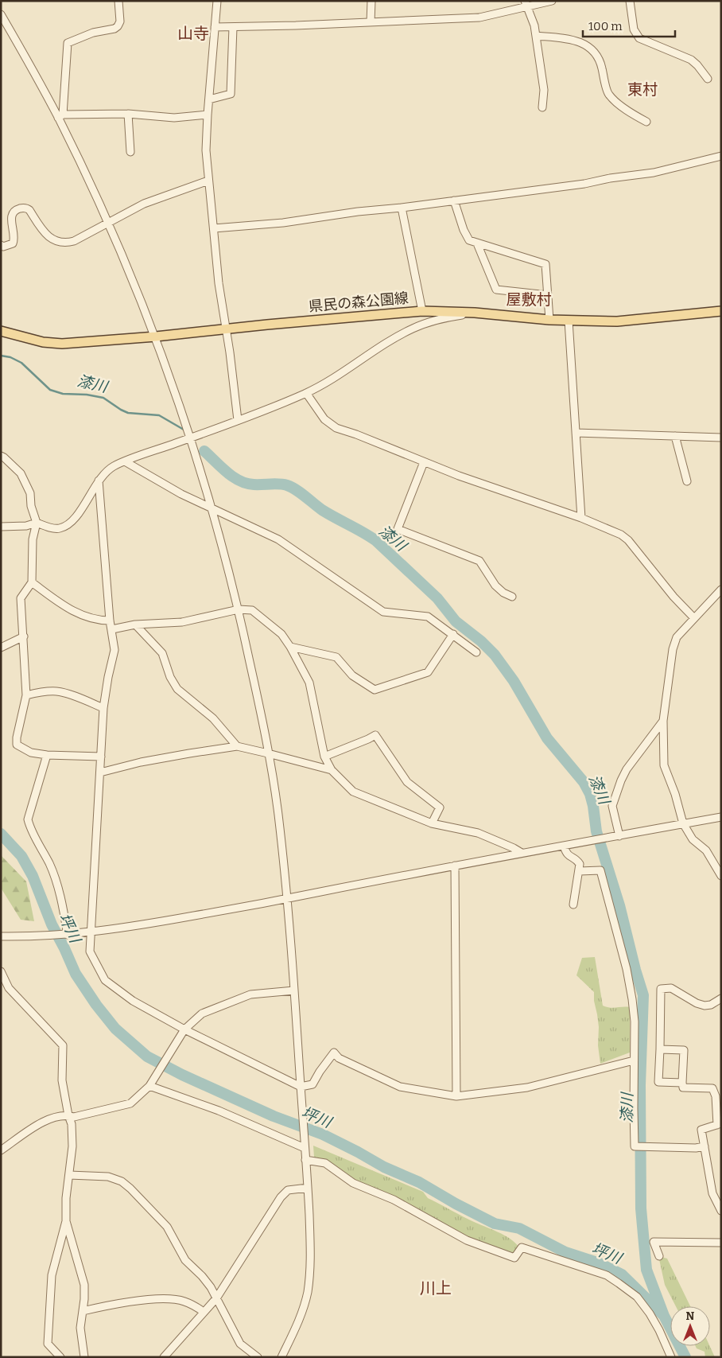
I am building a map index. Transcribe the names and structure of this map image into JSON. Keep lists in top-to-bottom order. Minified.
{"streets":{"main road":["県民の森公園線"]},"districts":["山寺","東村","屋敷村","川上"],"water":["漆川","坪川"],"scale_bar":"100 m","north":"top"}
